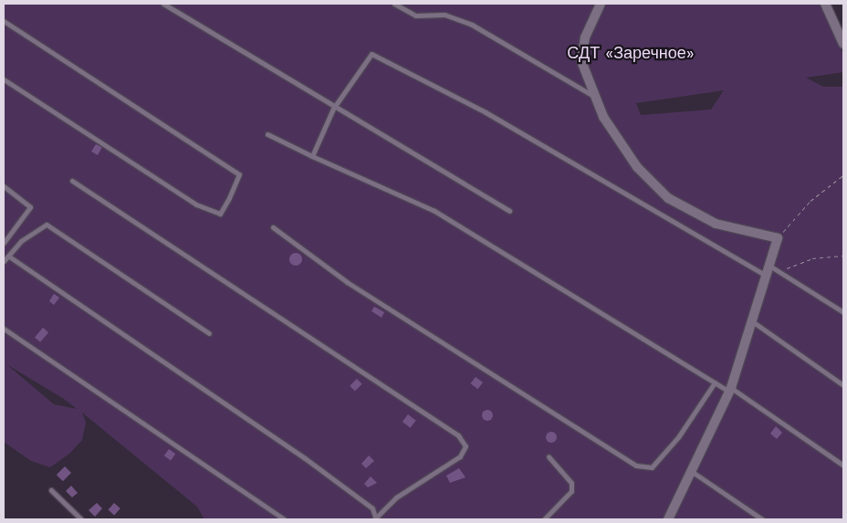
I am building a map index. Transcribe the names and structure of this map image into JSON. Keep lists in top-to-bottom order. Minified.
{"parks":["СДТ «Заречное»"]}
